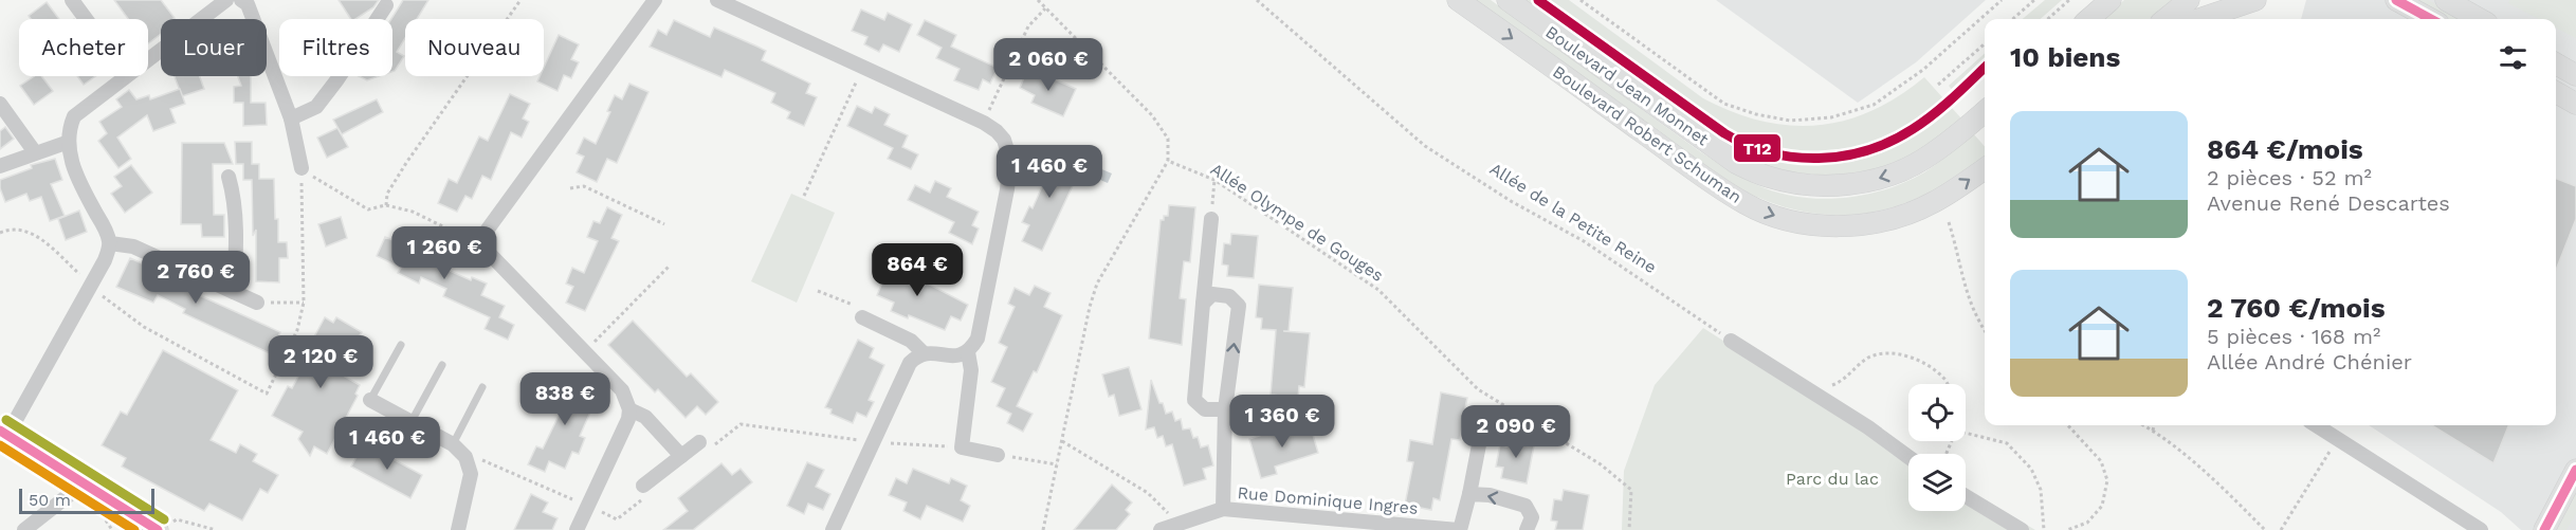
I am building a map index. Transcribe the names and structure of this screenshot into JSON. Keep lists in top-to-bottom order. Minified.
{"streets":{"main road":["Boulevard Jean Monnet","Boulevard Robert Schuman"],"street":["Rue Dominique Ingres"],"path":["Allée de la Petite Reine","Allée Olympe de Gouges"]},"one_way":["Boulevard Jean Monnet","Boulevard Robert Schuman"],"parks":["Parc du lac"],"lines":["transit line T12"],"scale_bar":"50 m","page":{"chip":["Acheter","Louer","Filtres","Nouveau"],"heading":"10 biens","price":["2 060 €","1 460 €","1 260 €","864 €","2 760 €","2 120 €","838 €","1 360 €","2 090 €","1 460 €"],"list":[{"name":"864 €/mois","note":"2 pièces · 52 m² · Avenue René Descartes"},{"name":"2 760 €/mois","note":"5 pièces · 168 m² · Allée André Chénier"}],"scale":"50 m"}}
